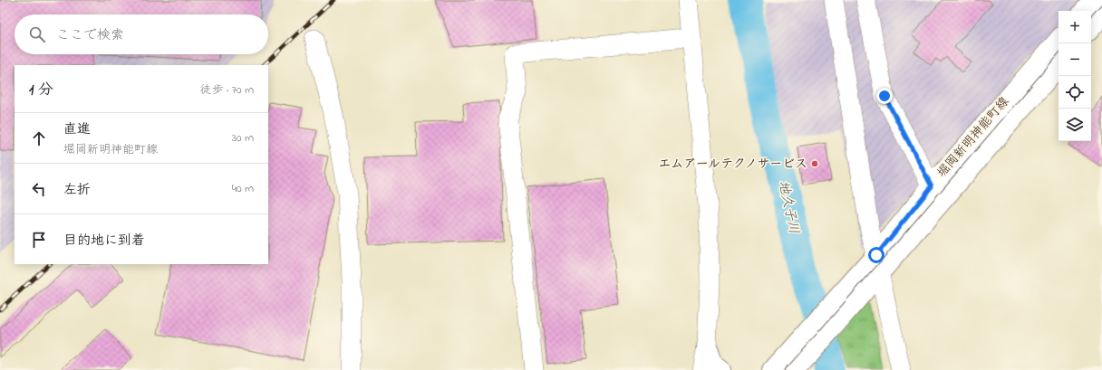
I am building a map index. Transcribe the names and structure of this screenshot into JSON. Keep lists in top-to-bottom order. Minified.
{"streets":{"main road":["堀岡新明神能町線"]},"water":["地久子川"],"places":["エムアールテクノサービス"],"page":{"map_buttons":["+","−"],"search":"ここで検索","heading":["1 分","徒歩 · 70 m"],"list":[["直進","堀岡新明神能町線","30 m"],["左折","40 m"],"目的地に到着"]}}
